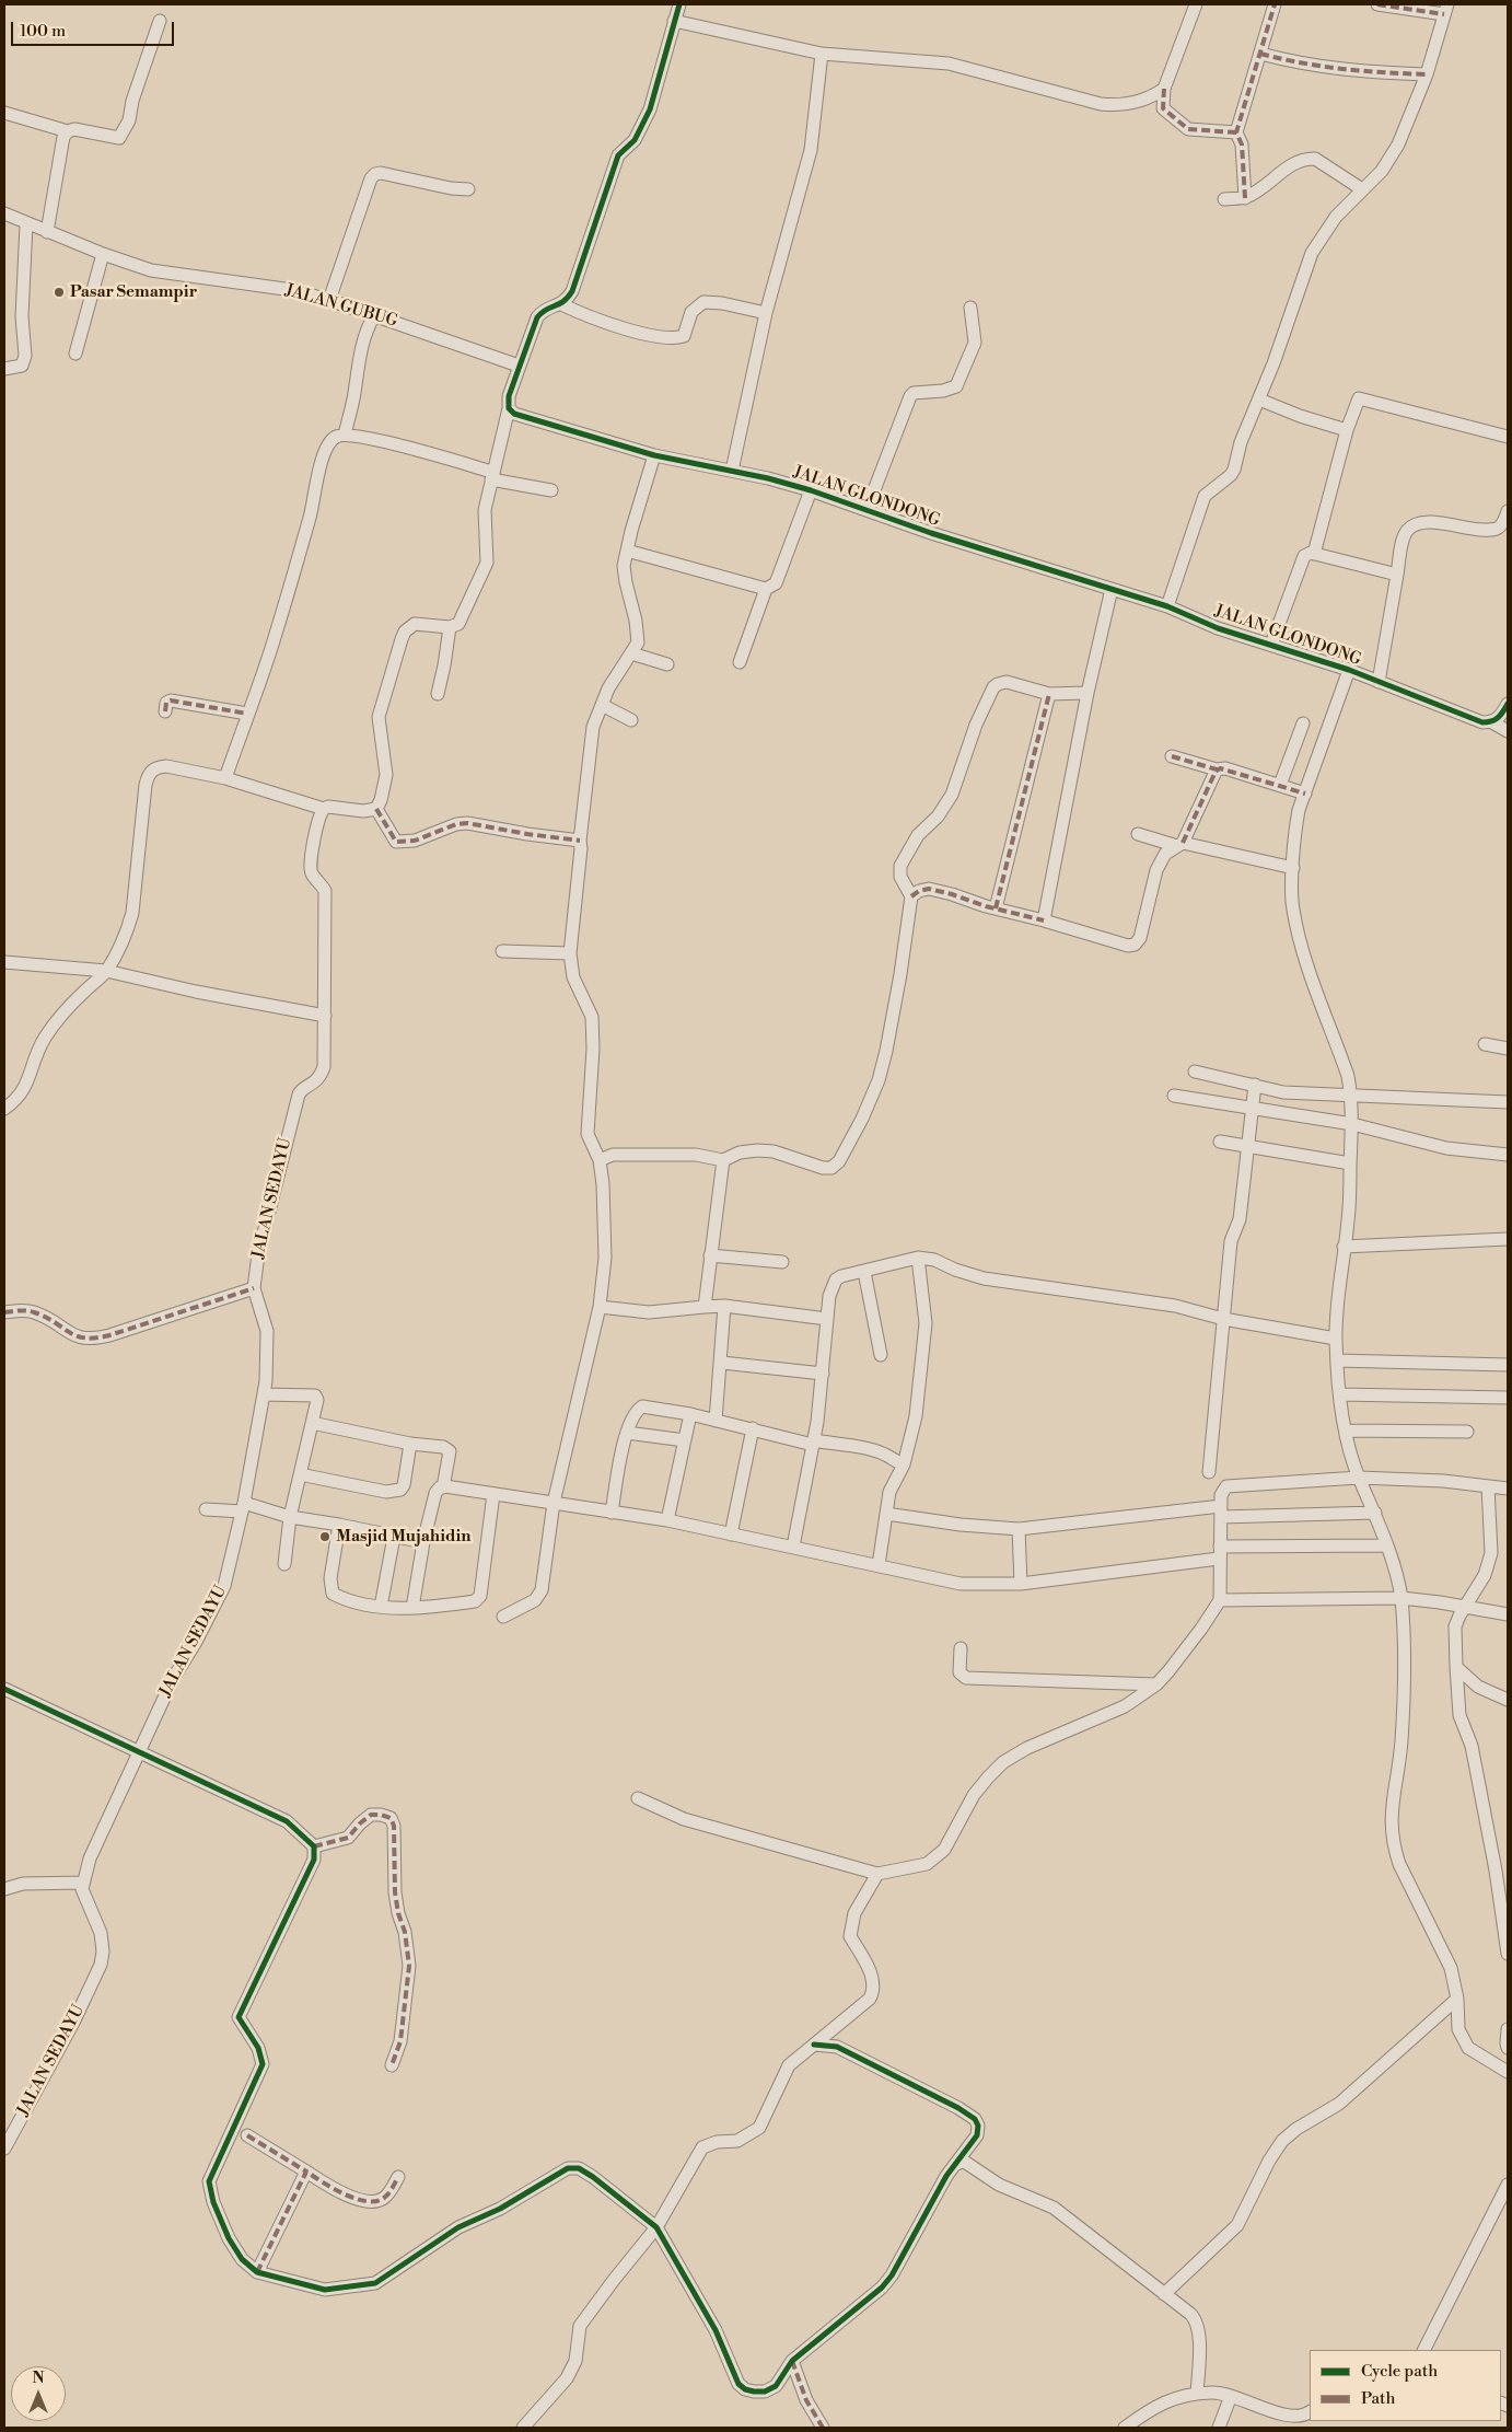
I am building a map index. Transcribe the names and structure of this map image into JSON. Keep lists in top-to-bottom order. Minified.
{"streets":{"street":["JALAN GUBUG","JALAN GLONDONG","JALAN SEDAYU"]},"places":["Pasar Semampir","Masjid Mujahidin"],"legend":["Cycle path","Path"],"scale_bar":"100 m","north":"top"}
